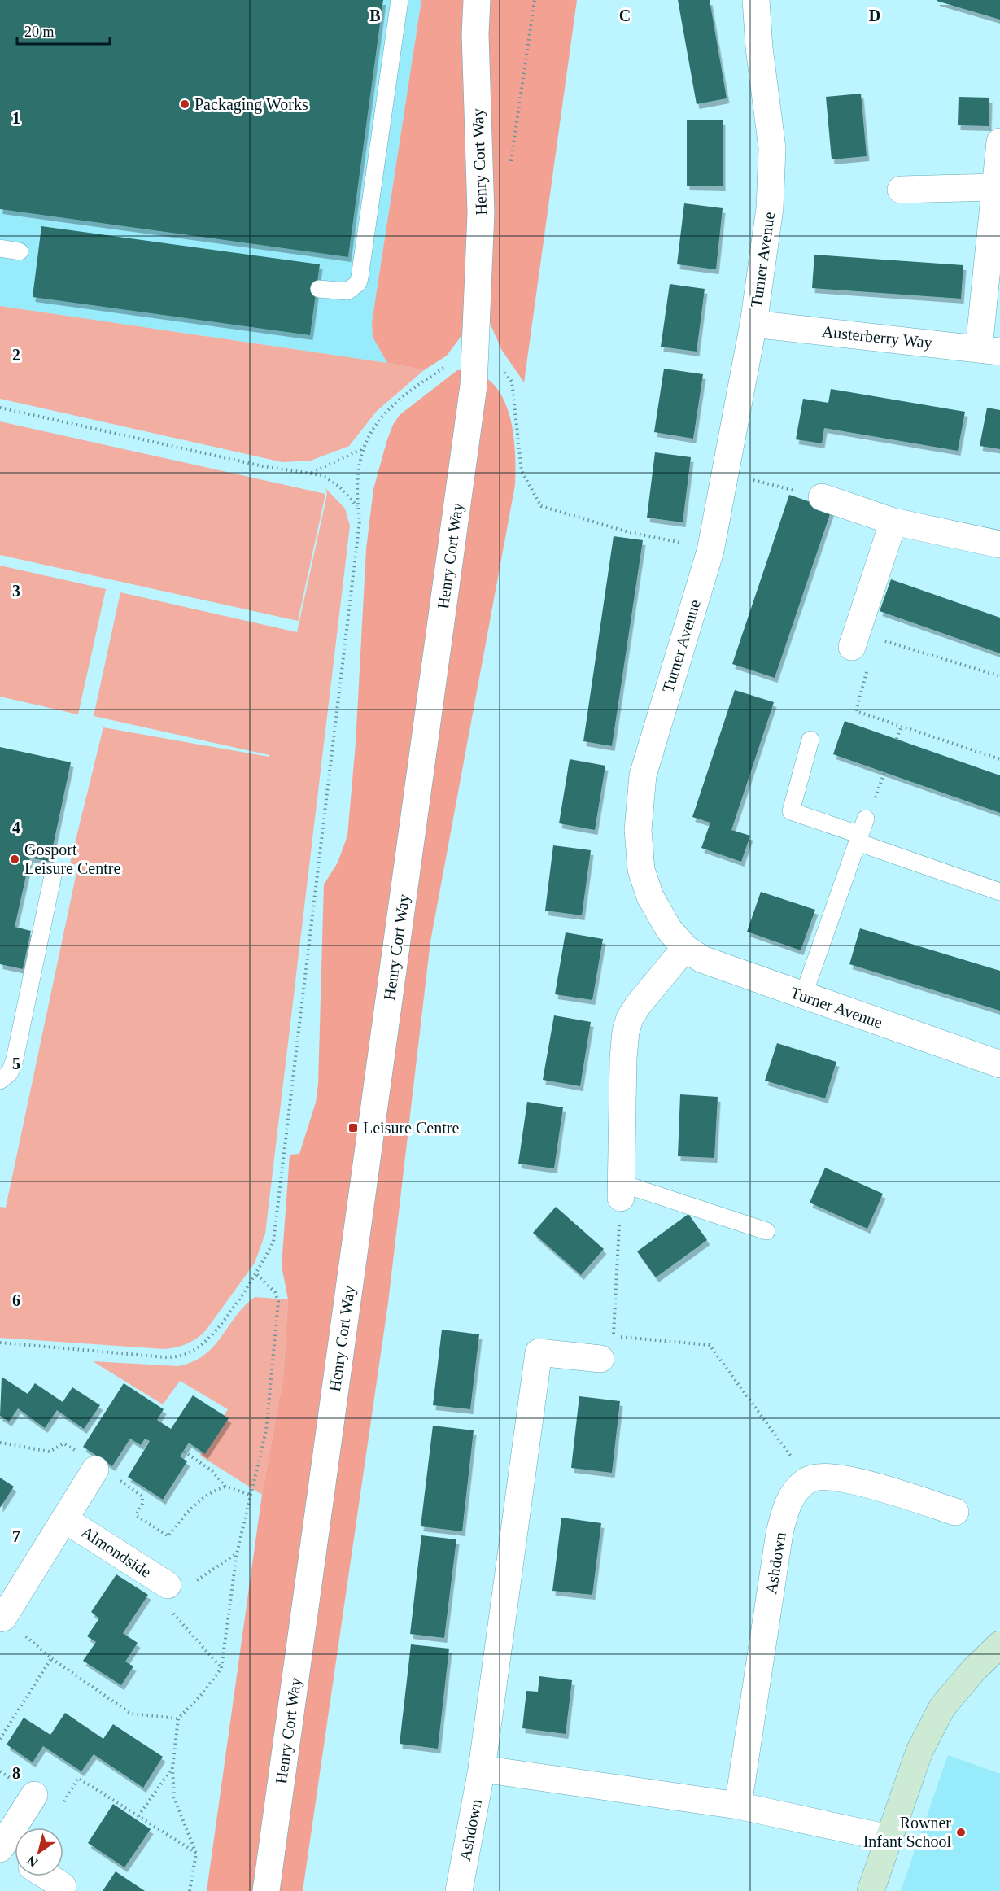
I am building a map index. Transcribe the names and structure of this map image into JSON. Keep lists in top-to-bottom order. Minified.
{"streets":{"street":["Henry Cort Way","Turner Avenue","Austerberry Way","Almondside","Ashdown"]},"crossings":[["Turner Avenue","Austerberry Way"]],"places":{"other":["Packaging Works","Gosport Leisure Centre","Rowner Infant School"],"transit":["Leisure Centre"]},"scale_bar":"20 m","north":"bottom left","grid":{"columns":["B","C","D"],"rows":["1","2","3","4","5","6","7","8"]}}
